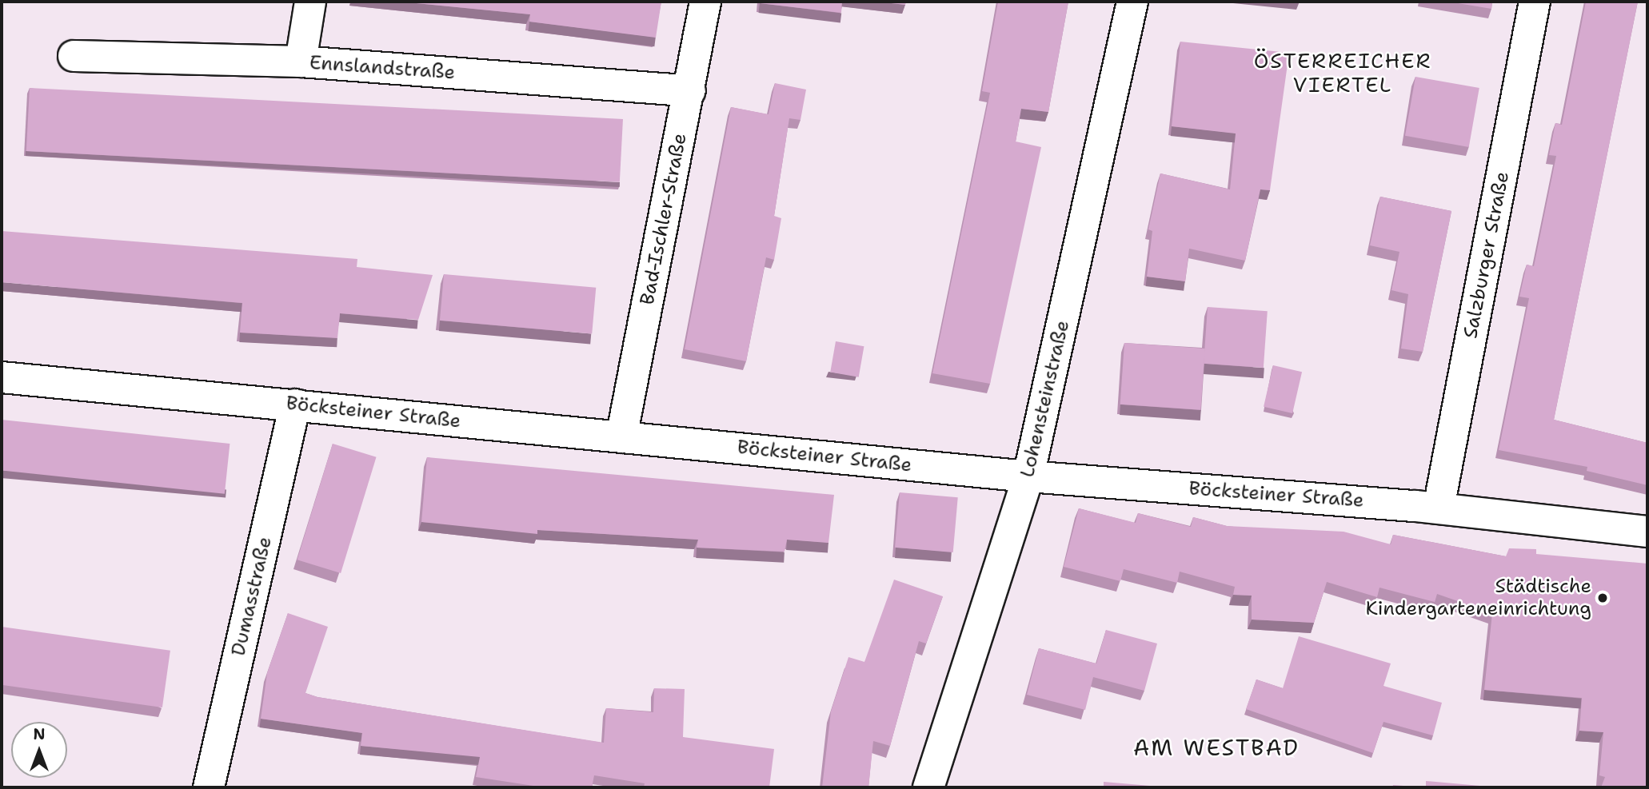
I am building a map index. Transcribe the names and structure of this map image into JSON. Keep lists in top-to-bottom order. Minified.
{"streets":{"street":["Ennslandstraße","Bad-Ischler-Straße","Salzburger Straße","Lohensteinstraße","Böcksteiner Straße","Dumasstraße"]},"crossings":[["Ennslandstraße","Bad-Ischler-Straße"],["Bad-Ischler-Straße","Böcksteiner Straße"],["Salzburger Straße","Böcksteiner Straße"],["Lohensteinstraße","Böcksteiner Straße"],["Böcksteiner Straße","Dumasstraße"]],"districts":["ÖSTERREICHER VIERTEL","AM WESTBAD"],"places":["Städtische Kindergarteneinrichtung"],"north":"top"}
